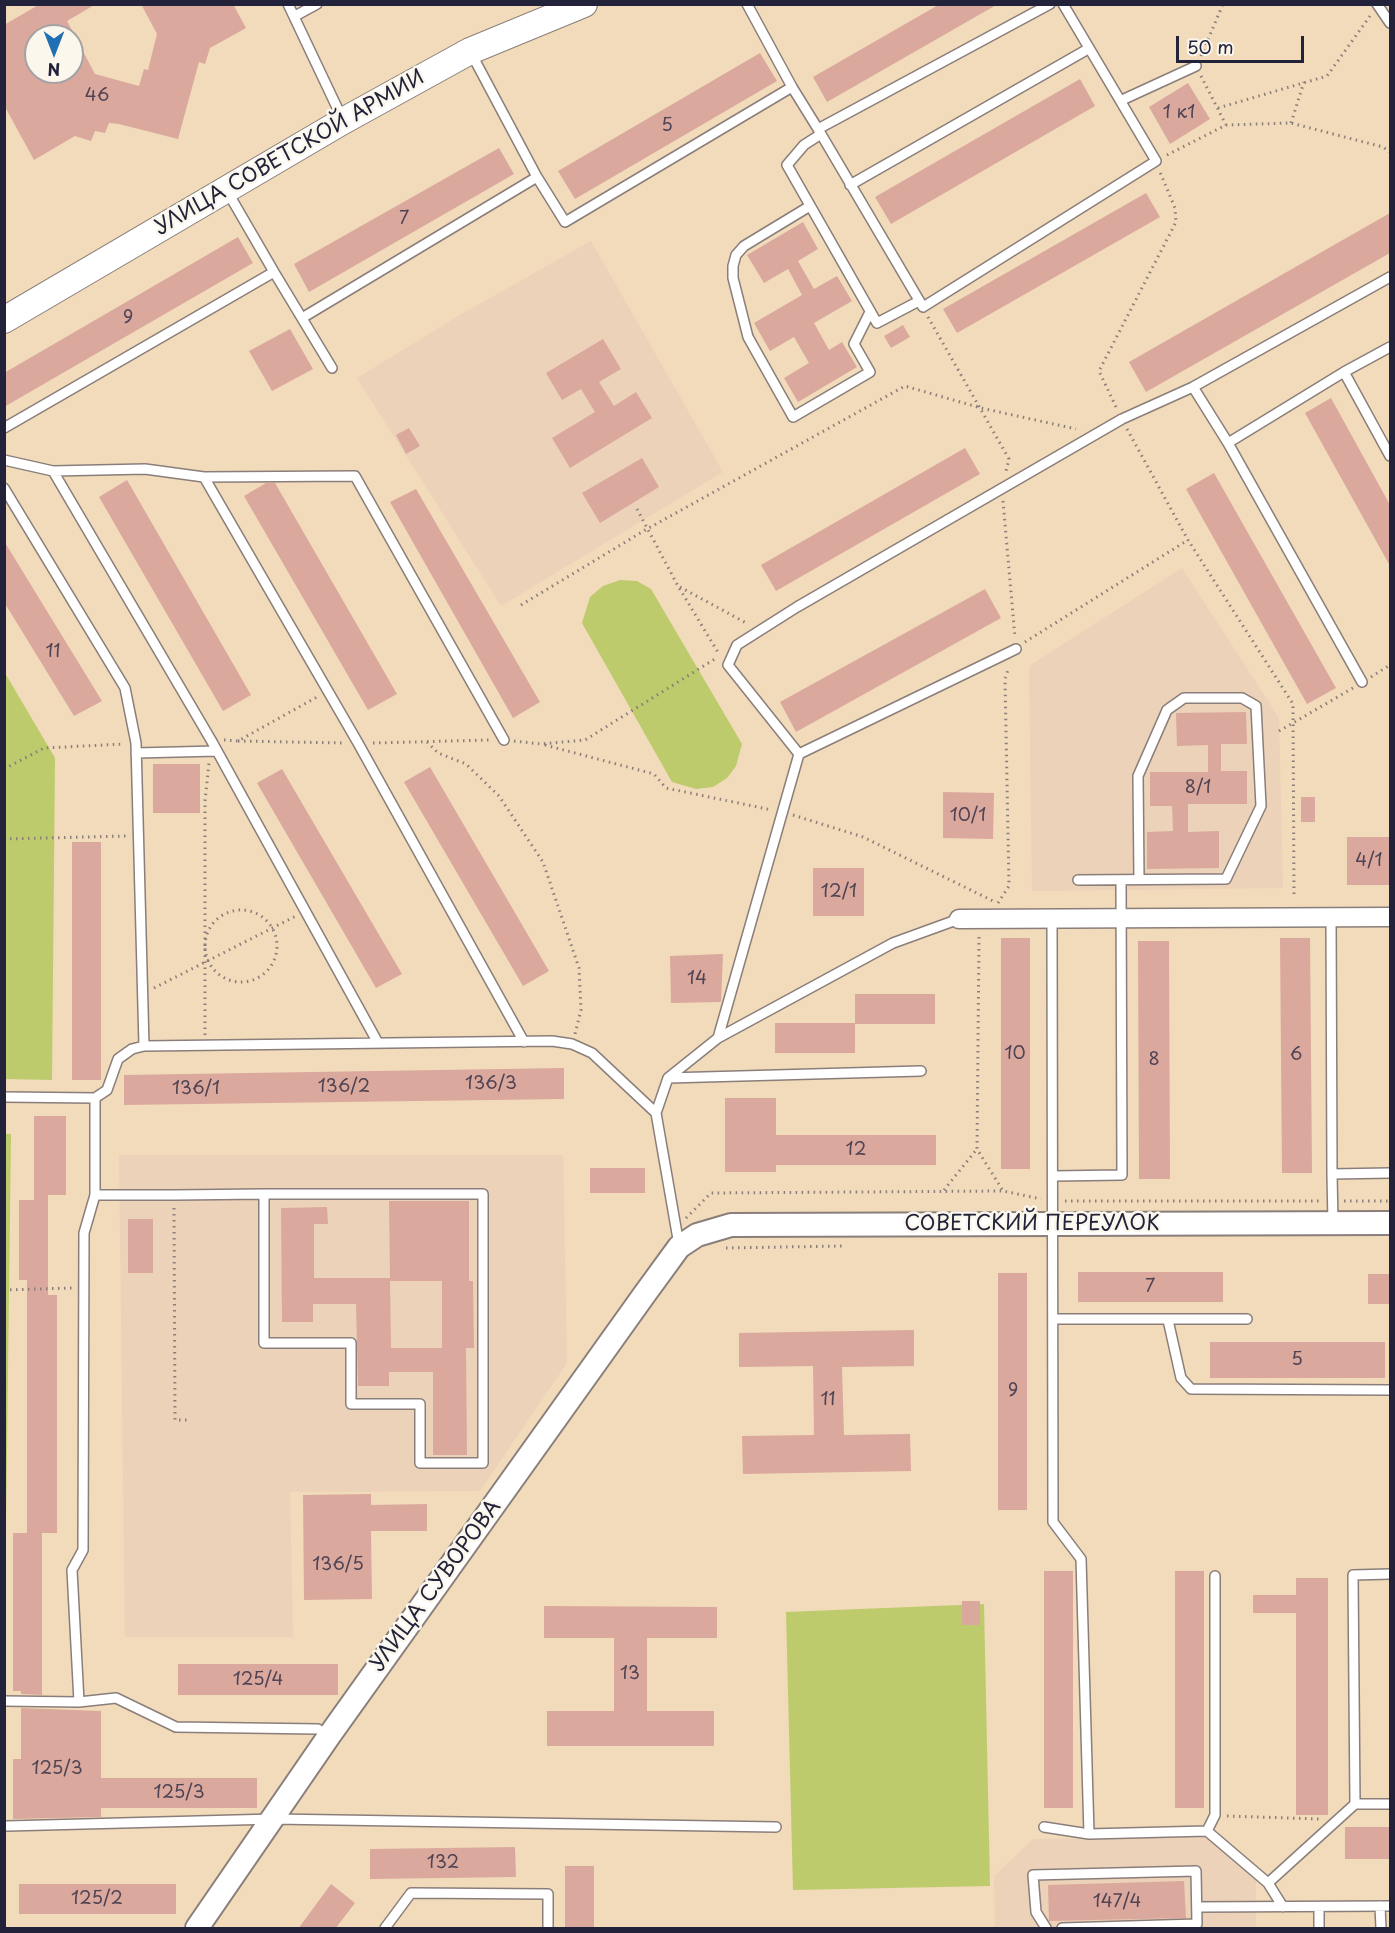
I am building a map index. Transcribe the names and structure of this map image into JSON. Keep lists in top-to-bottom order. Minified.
{"streets":{"main road":["УЛИЦА СОВЕТСКОЙ АРМИИ"],"street":["СОВЕТСКИЙ ПЕРЕУЛОК","УЛИЦА СУВОРОВА"]},"crossings":[["СОВЕТСКИЙ ПЕРЕУЛОК","УЛИЦА СУВОРОВА"]],"house_numbers":["46","1 к1","5","7","9","11","8/1","10/1","4/1","12/1","14","10","6","8","136/3","136/2","136/1","12","7","5","9","11","136/5","13","125/4","125/3","125/3","132","125/2","147/4"],"scale_bar":"50 m","north":"bottom"}
